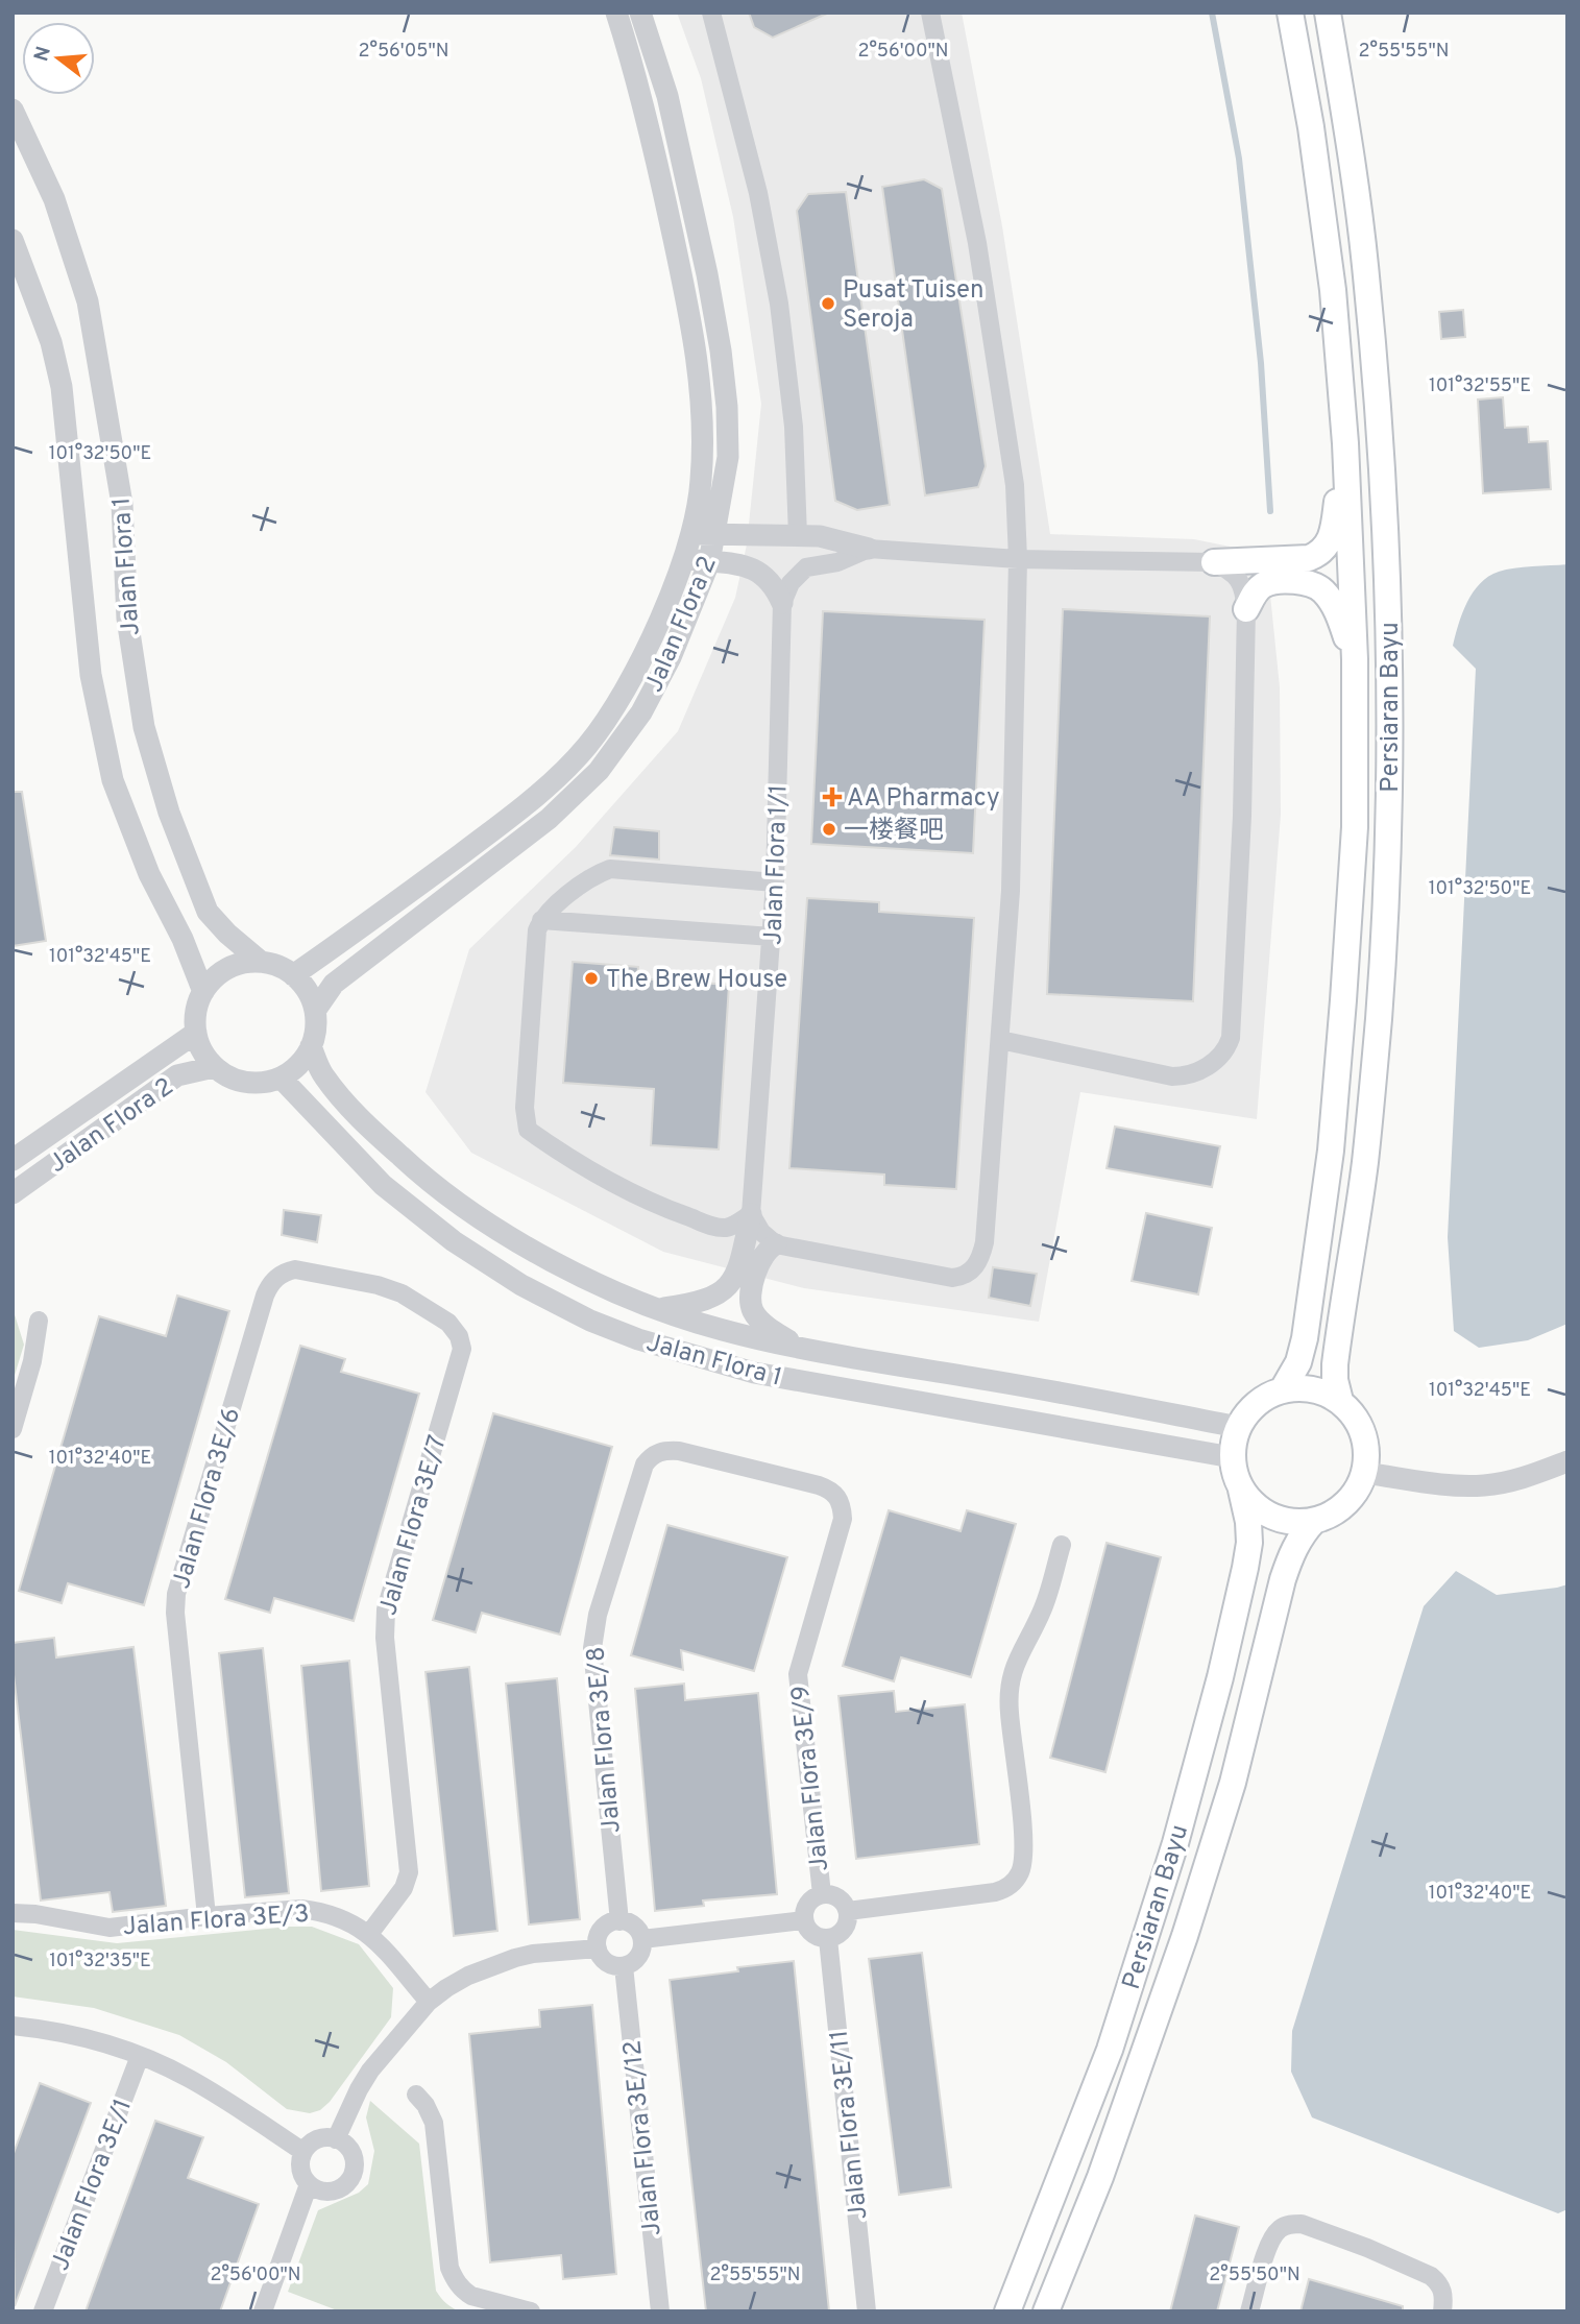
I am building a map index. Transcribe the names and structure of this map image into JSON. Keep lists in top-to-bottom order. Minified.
{"streets":{"main road":["Persiaran Bayu"],"street":["Jalan Flora 1","Jalan Flora 2","Jalan Flora 1/1","Jalan Flora 3E/6","Jalan Flora 3E/7","Jalan Flora 3E/8","Jalan Flora 3E/9","Jalan Flora 3E/3","Jalan Flora 3E/11","Jalan Flora 3E/12","Jalan Flora 3E/1"]},"crossings":[["Jalan Flora 1","Jalan Flora 2"],["Jalan Flora 1","Persiaran Bayu"],["Jalan Flora 3E/6","Jalan Flora 3E/7"],["Jalan Flora 3E/6","Jalan Flora 3E/3"],["Jalan Flora 3E/7","Jalan Flora 3E/3"],["Jalan Flora 3E/8","Jalan Flora 3E/9"],["Jalan Flora 3E/8","Jalan Flora 3E/12"],["Jalan Flora 3E/9","Jalan Flora 3E/11"]],"places":{"other":["Pusat Tuisen Seroja","一楼餐吧","The Brew House"],"health":["AA Pharmacy"]},"north":"left","coordinates":["2°56'05\"N","2°56'00\"N","2°55'55\"N","101°32'55\"E","101°32'50\"E","101°32'45\"E","101°32'40\"E","101°32'35\"E","2°55'50\"N"]}
